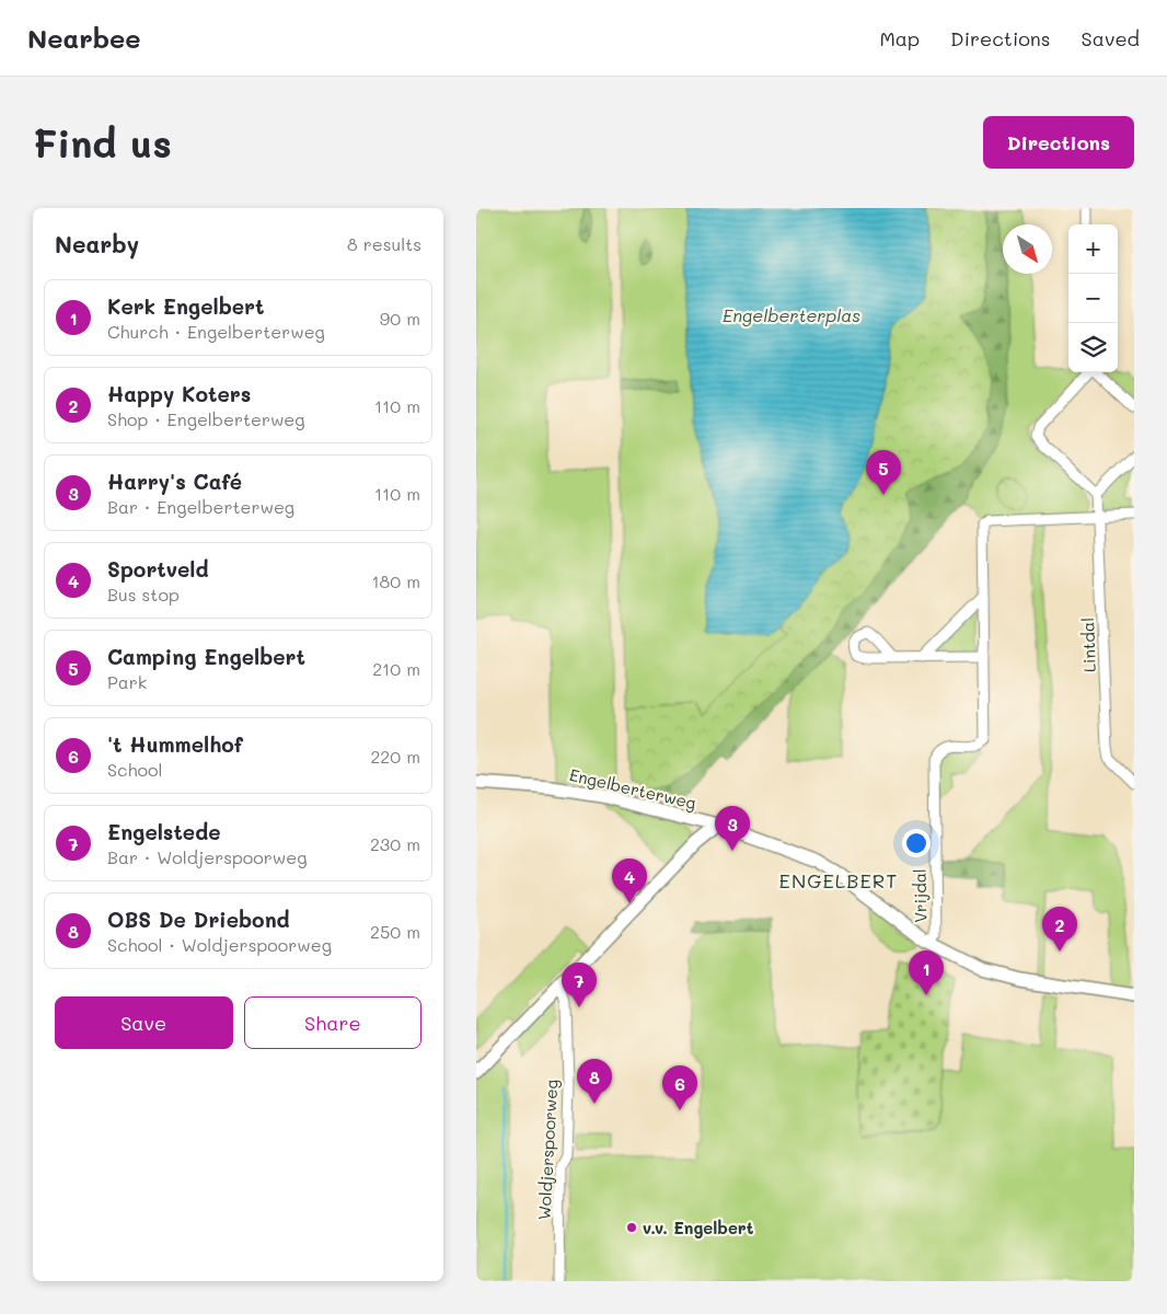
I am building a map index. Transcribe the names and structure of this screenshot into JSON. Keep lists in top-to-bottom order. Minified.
{"streets":{"street":["Lintdal","Engelberterweg","Vrijdal","Woldjerspoorweg"]},"crossings":[["Lintdal","Vrijdal"],["Engelberterweg","Vrijdal"]],"districts":["ENGELBERT"],"water":["Engelberterplas"],"places":["v.v. Engelbert"],"north":"bottom right","page":{"header":"Nearbee","nav":["Map","Directions","Saved"],"buttons":["Directions",["Save","Share"]],"title":"Find us","heading":["Nearby","8 results"],"map_buttons":["+","−"],"list":[{"mark":"1","name":"Kerk Engelbert","note":"Church · Engelberterweg","value":"90 m"},{"mark":"2","name":"Happy Koters","note":"Shop · Engelberterweg","value":"110 m"},{"mark":"3","name":"Harry's Café","note":"Bar · Engelberterweg","value":"110 m"},{"mark":"4","name":"Sportveld","note":"Bus stop","value":"180 m"},{"mark":"5","name":"Camping Engelbert","note":"Park","value":"210 m"},{"mark":"6","name":"'t Hummelhof","note":"School","value":"220 m"},{"mark":"7","name":"Engelstede","note":"Bar · Woldjerspoorweg","value":"230 m"},{"mark":"8","name":"OBS De Driebond","note":"School · Woldjerspoorweg","value":"250 m"}],"pins":["5","3","4","2","1","7","8","6"]}}
